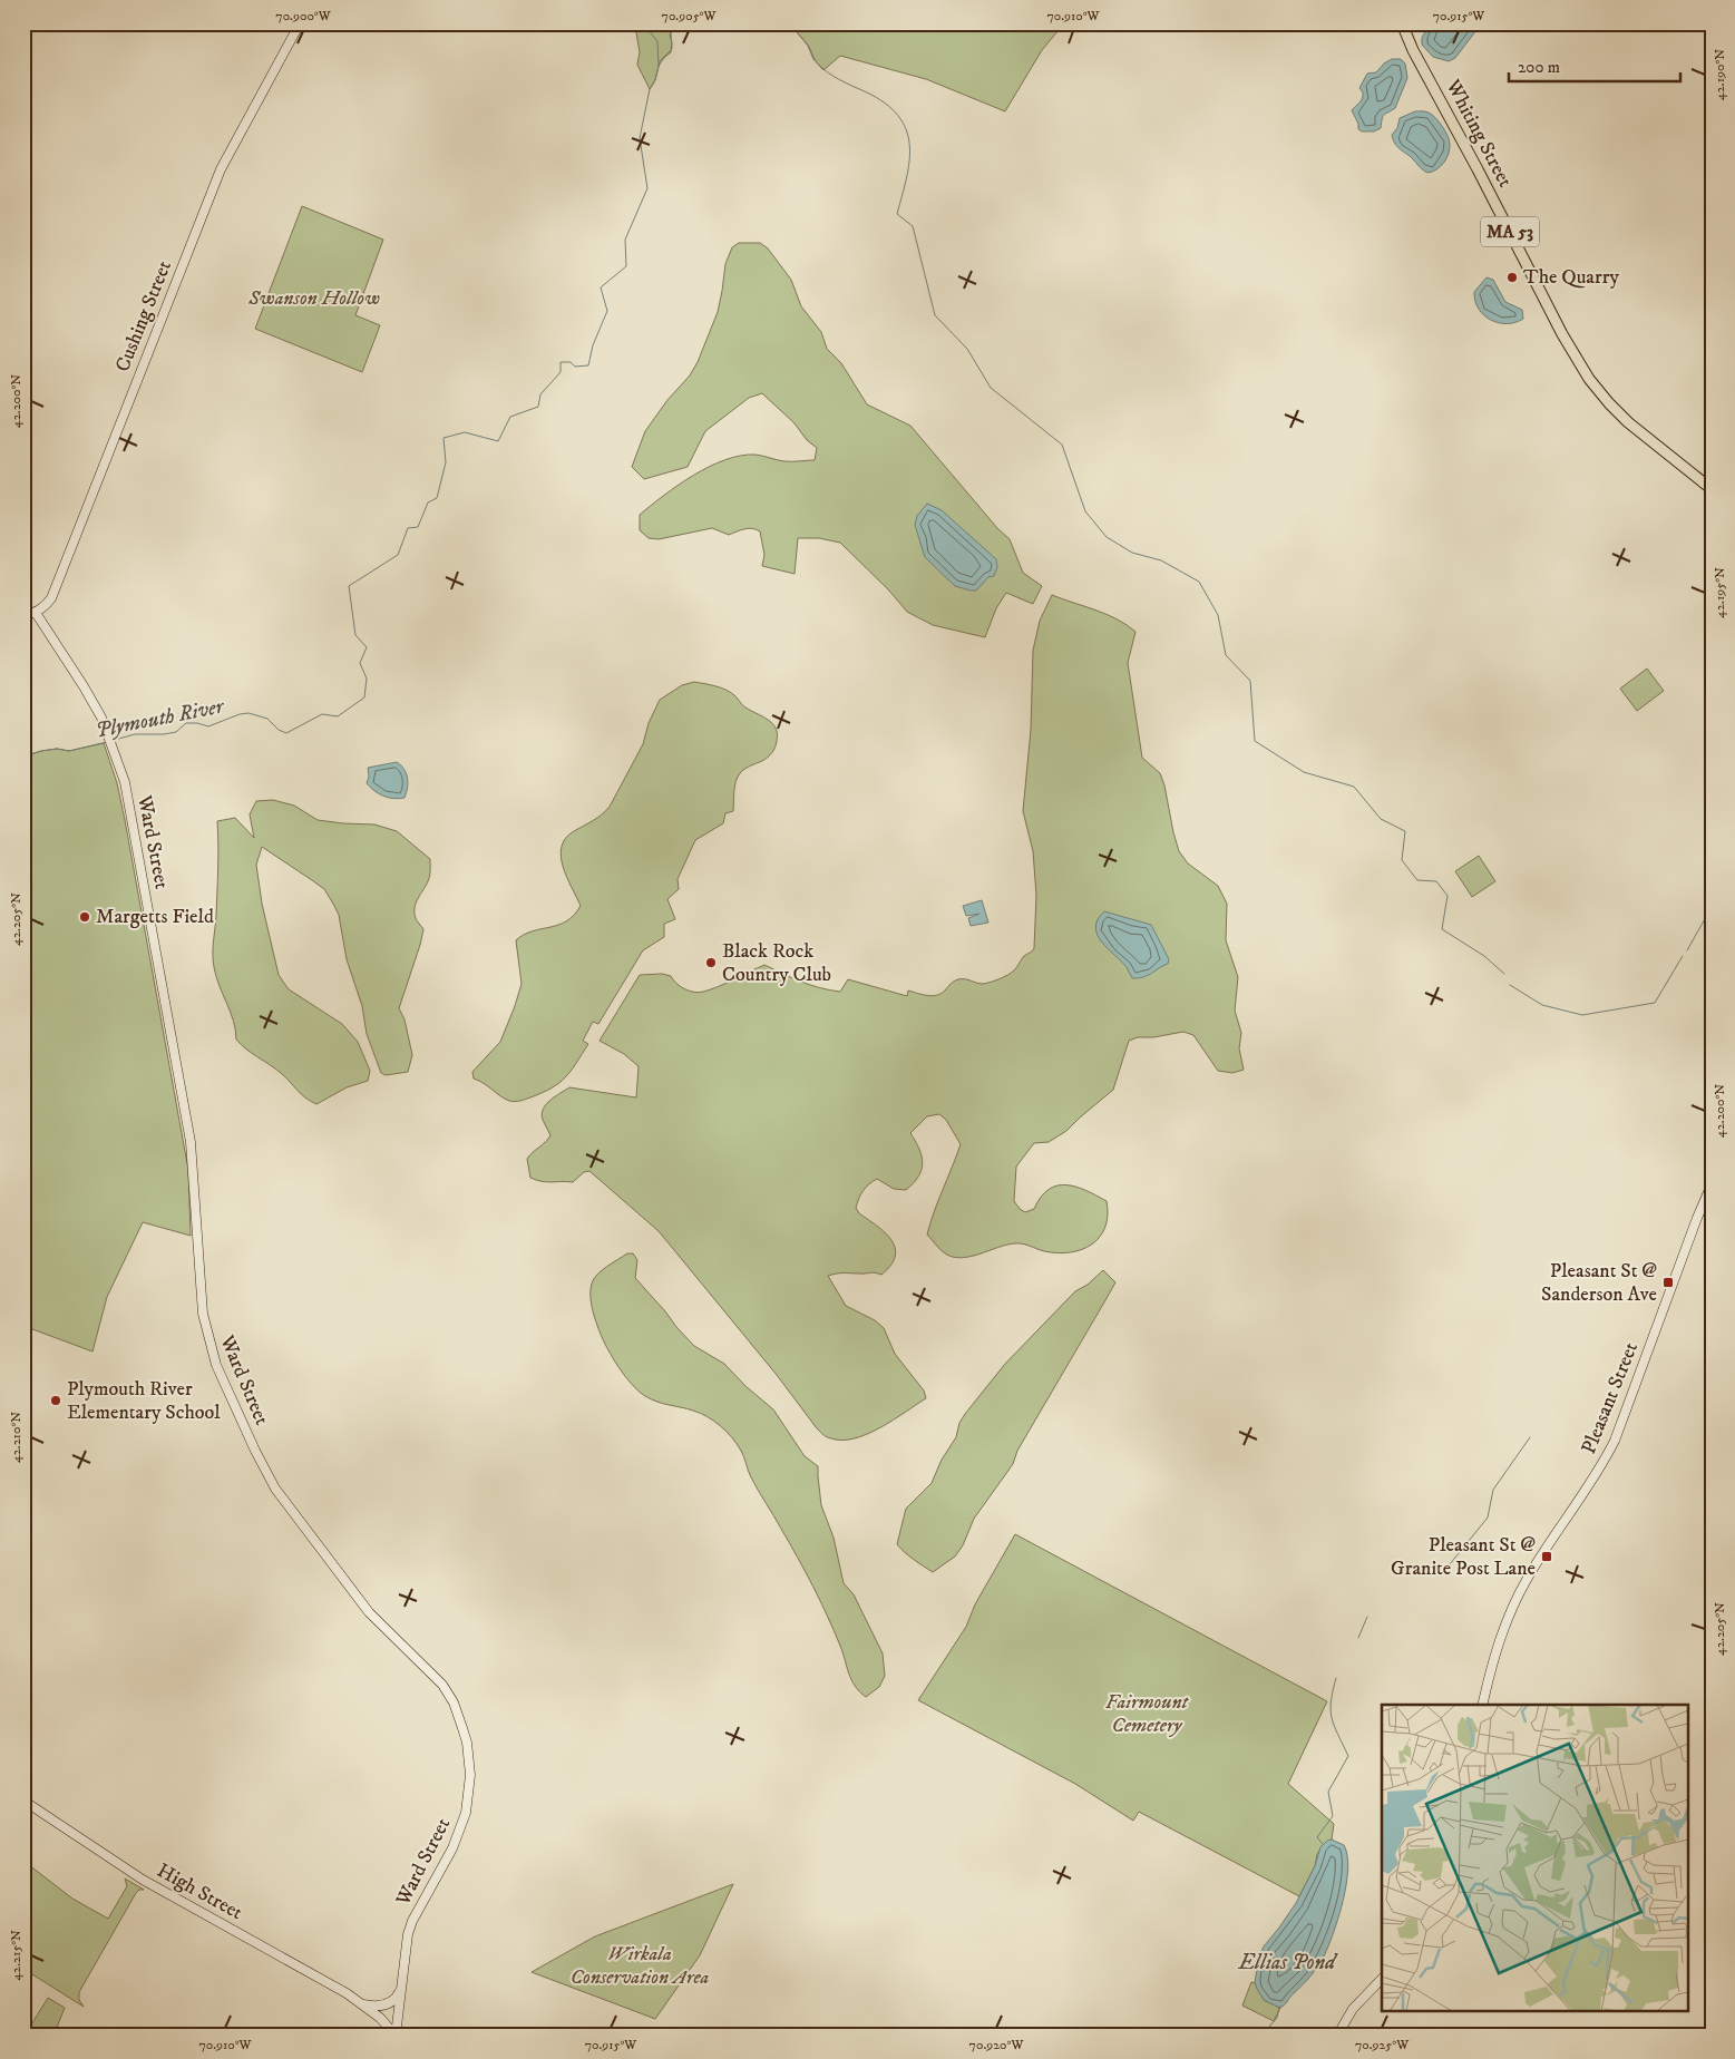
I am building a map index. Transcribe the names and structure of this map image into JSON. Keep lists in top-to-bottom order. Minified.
{"streets":{"main road":["Whiting Street","MA 53"],"street":["Cushing Street","Ward Street","Pleasant Street","High Street"]},"crossings":[["Cushing Street","Ward Street"],["Ward Street","High Street"]],"water":["Plymouth River","Ellias Pond"],"parks":["Swanson Hollow","Fairmount Cemetery","Wirkala Conservation Area"],"places":{"other":["The Quarry","Margetts Field","Black Rock Country Club","Plymouth River Elementary School"],"transit":["Pleasant St @ Sanderson Ave","Pleasant St @ Granite Post Lane"]},"scale_bar":"200 m","coordinates":["70.900°W","70.905°W","70.910°W","70.915°W","42.190°N","42.200°N","42.195°N","42.205°N","42.210°N","42.215°N","70.920°W","70.925°W"]}
